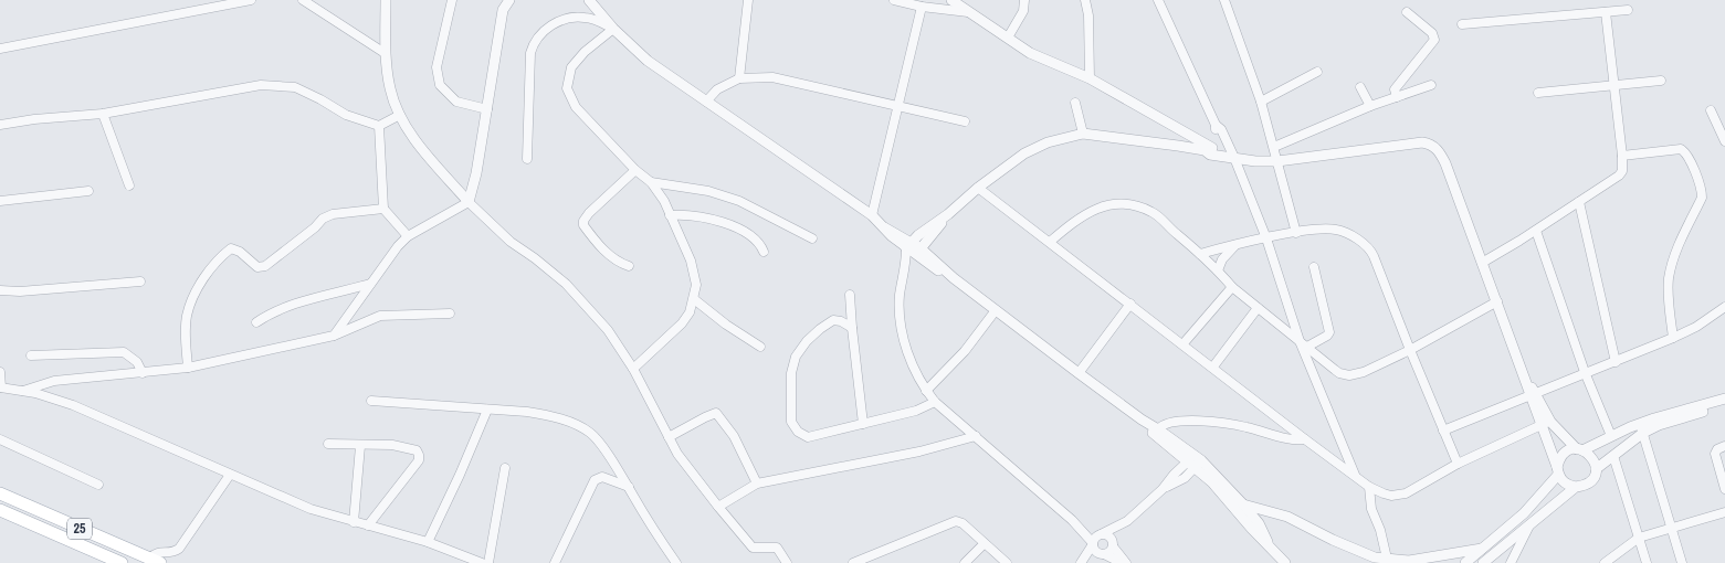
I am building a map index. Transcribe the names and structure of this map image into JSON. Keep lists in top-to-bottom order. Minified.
{"streets":{"main road":["25"]}}
